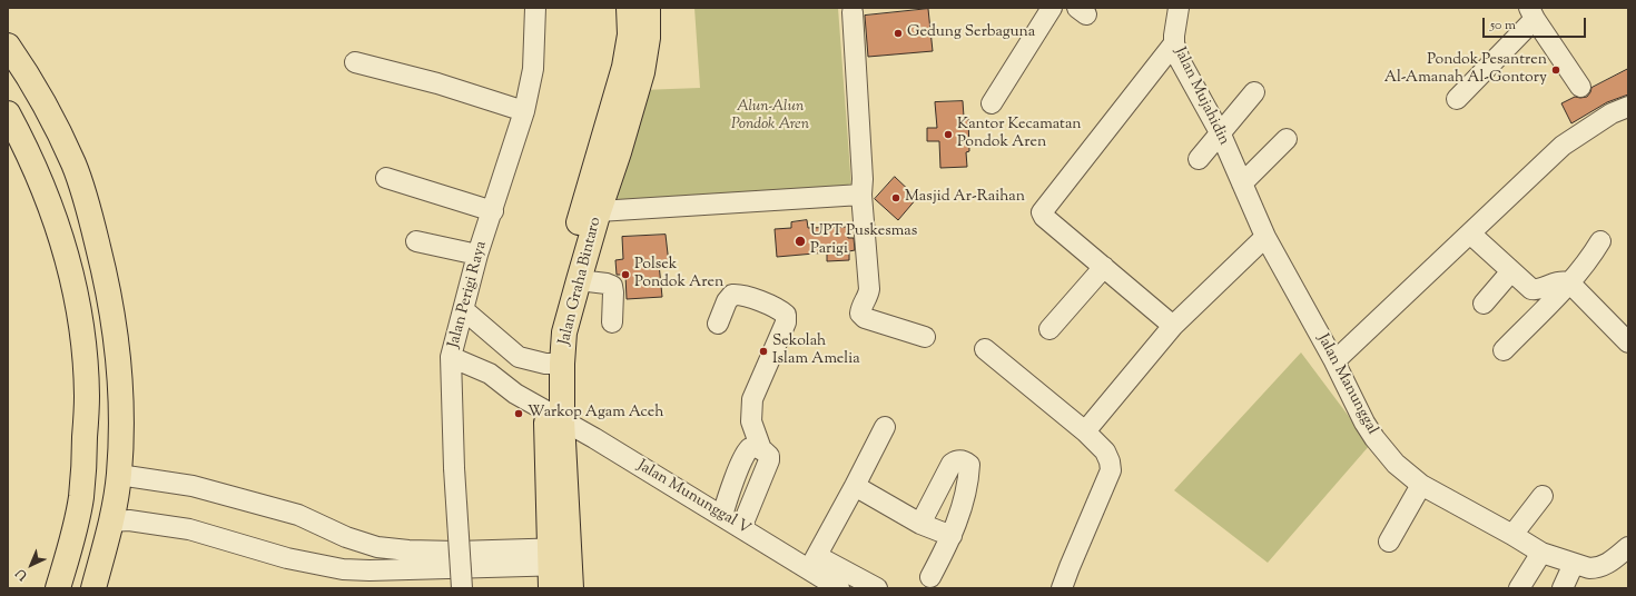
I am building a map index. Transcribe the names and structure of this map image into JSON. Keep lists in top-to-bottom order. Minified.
{"streets":{"main road":["Jalan Graha Bintaro"],"street":["Jalan Mujahidin","Jalan Perigi Raya","Jalan Manunggal","Jalan Mununggal V"]},"crossings":[["Jalan Mujahidin","Jalan Manunggal"],["Jalan Graha Bintaro","Jalan Mununggal V"],["Jalan Perigi Raya","Jalan Mununggal V"]],"parks":["Alun-Alun Pondok Aren"],"places":["Gedung Serbaguna","Pondok Pesantren Al-Amanah Al-Gontory","Kantor Kecamatan Pondok Aren","Masjid Ar-Raihan","UPT Puskesmas Parigi","Polsek Pondok Aren","Sekolah Islam Amelia","Warkop Agam Aceh"],"scale_bar":"50 m","north":"bottom left"}
